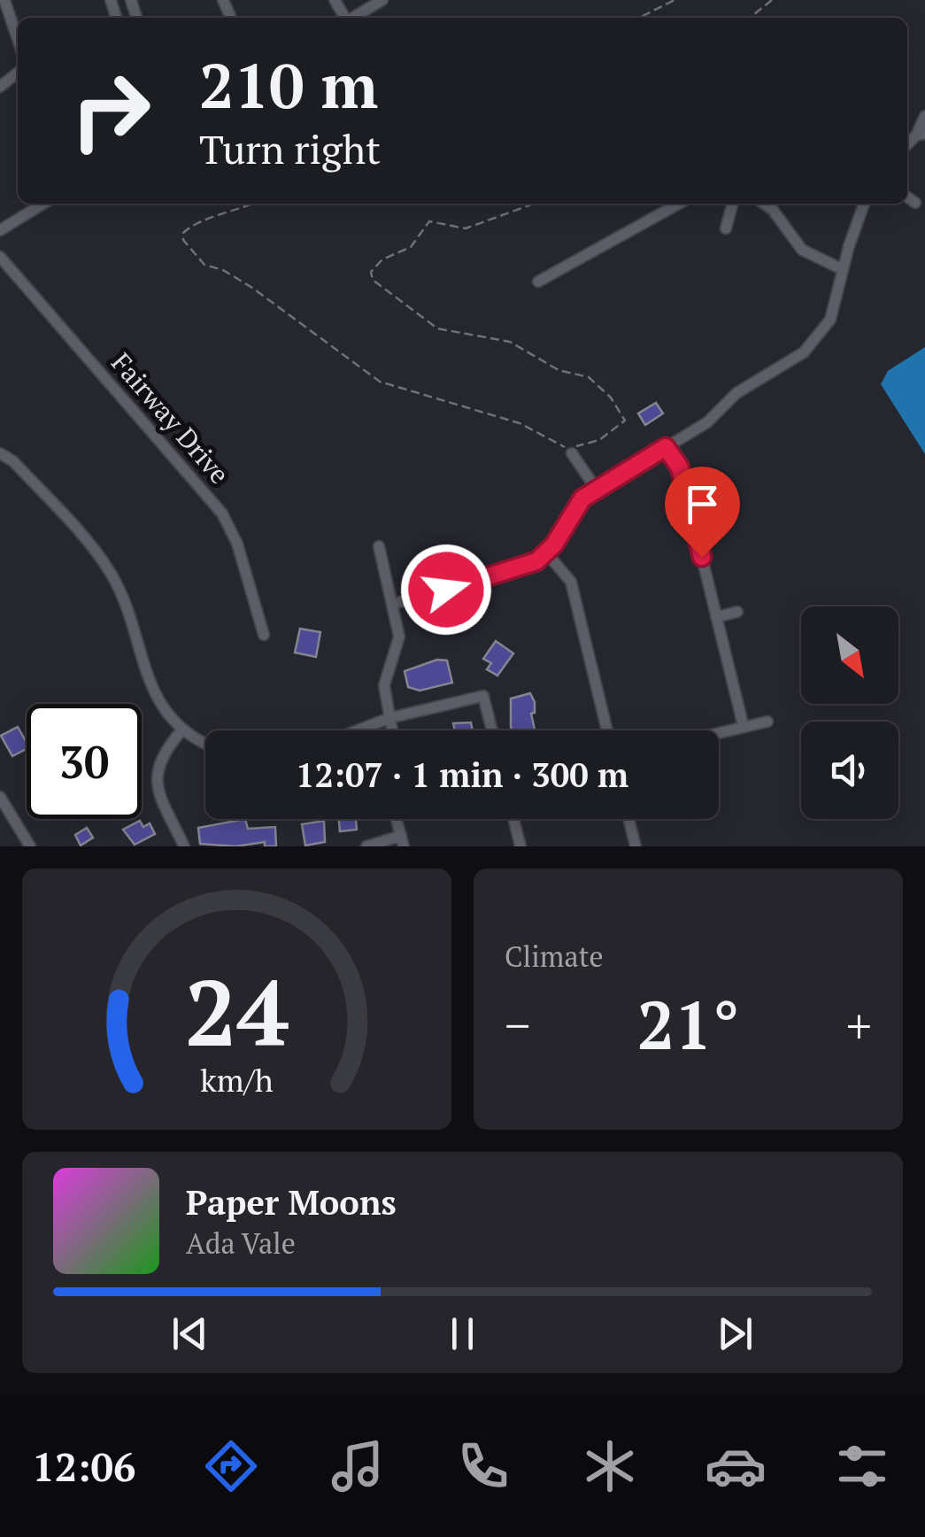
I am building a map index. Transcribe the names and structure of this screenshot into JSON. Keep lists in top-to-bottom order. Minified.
{"streets":{"street":["Fairway Drive"]},"north":"bottom right","page":{"turn":["210 m","Turn right"],"limit":"30","trip":"12:07 · 1 min · 300 m","tile":"Climate","heat":["−","21°","+"],"song":["Paper Moons","Ada Vale"],"tabs":"12:06","gauge":["24","km/h"]}}
